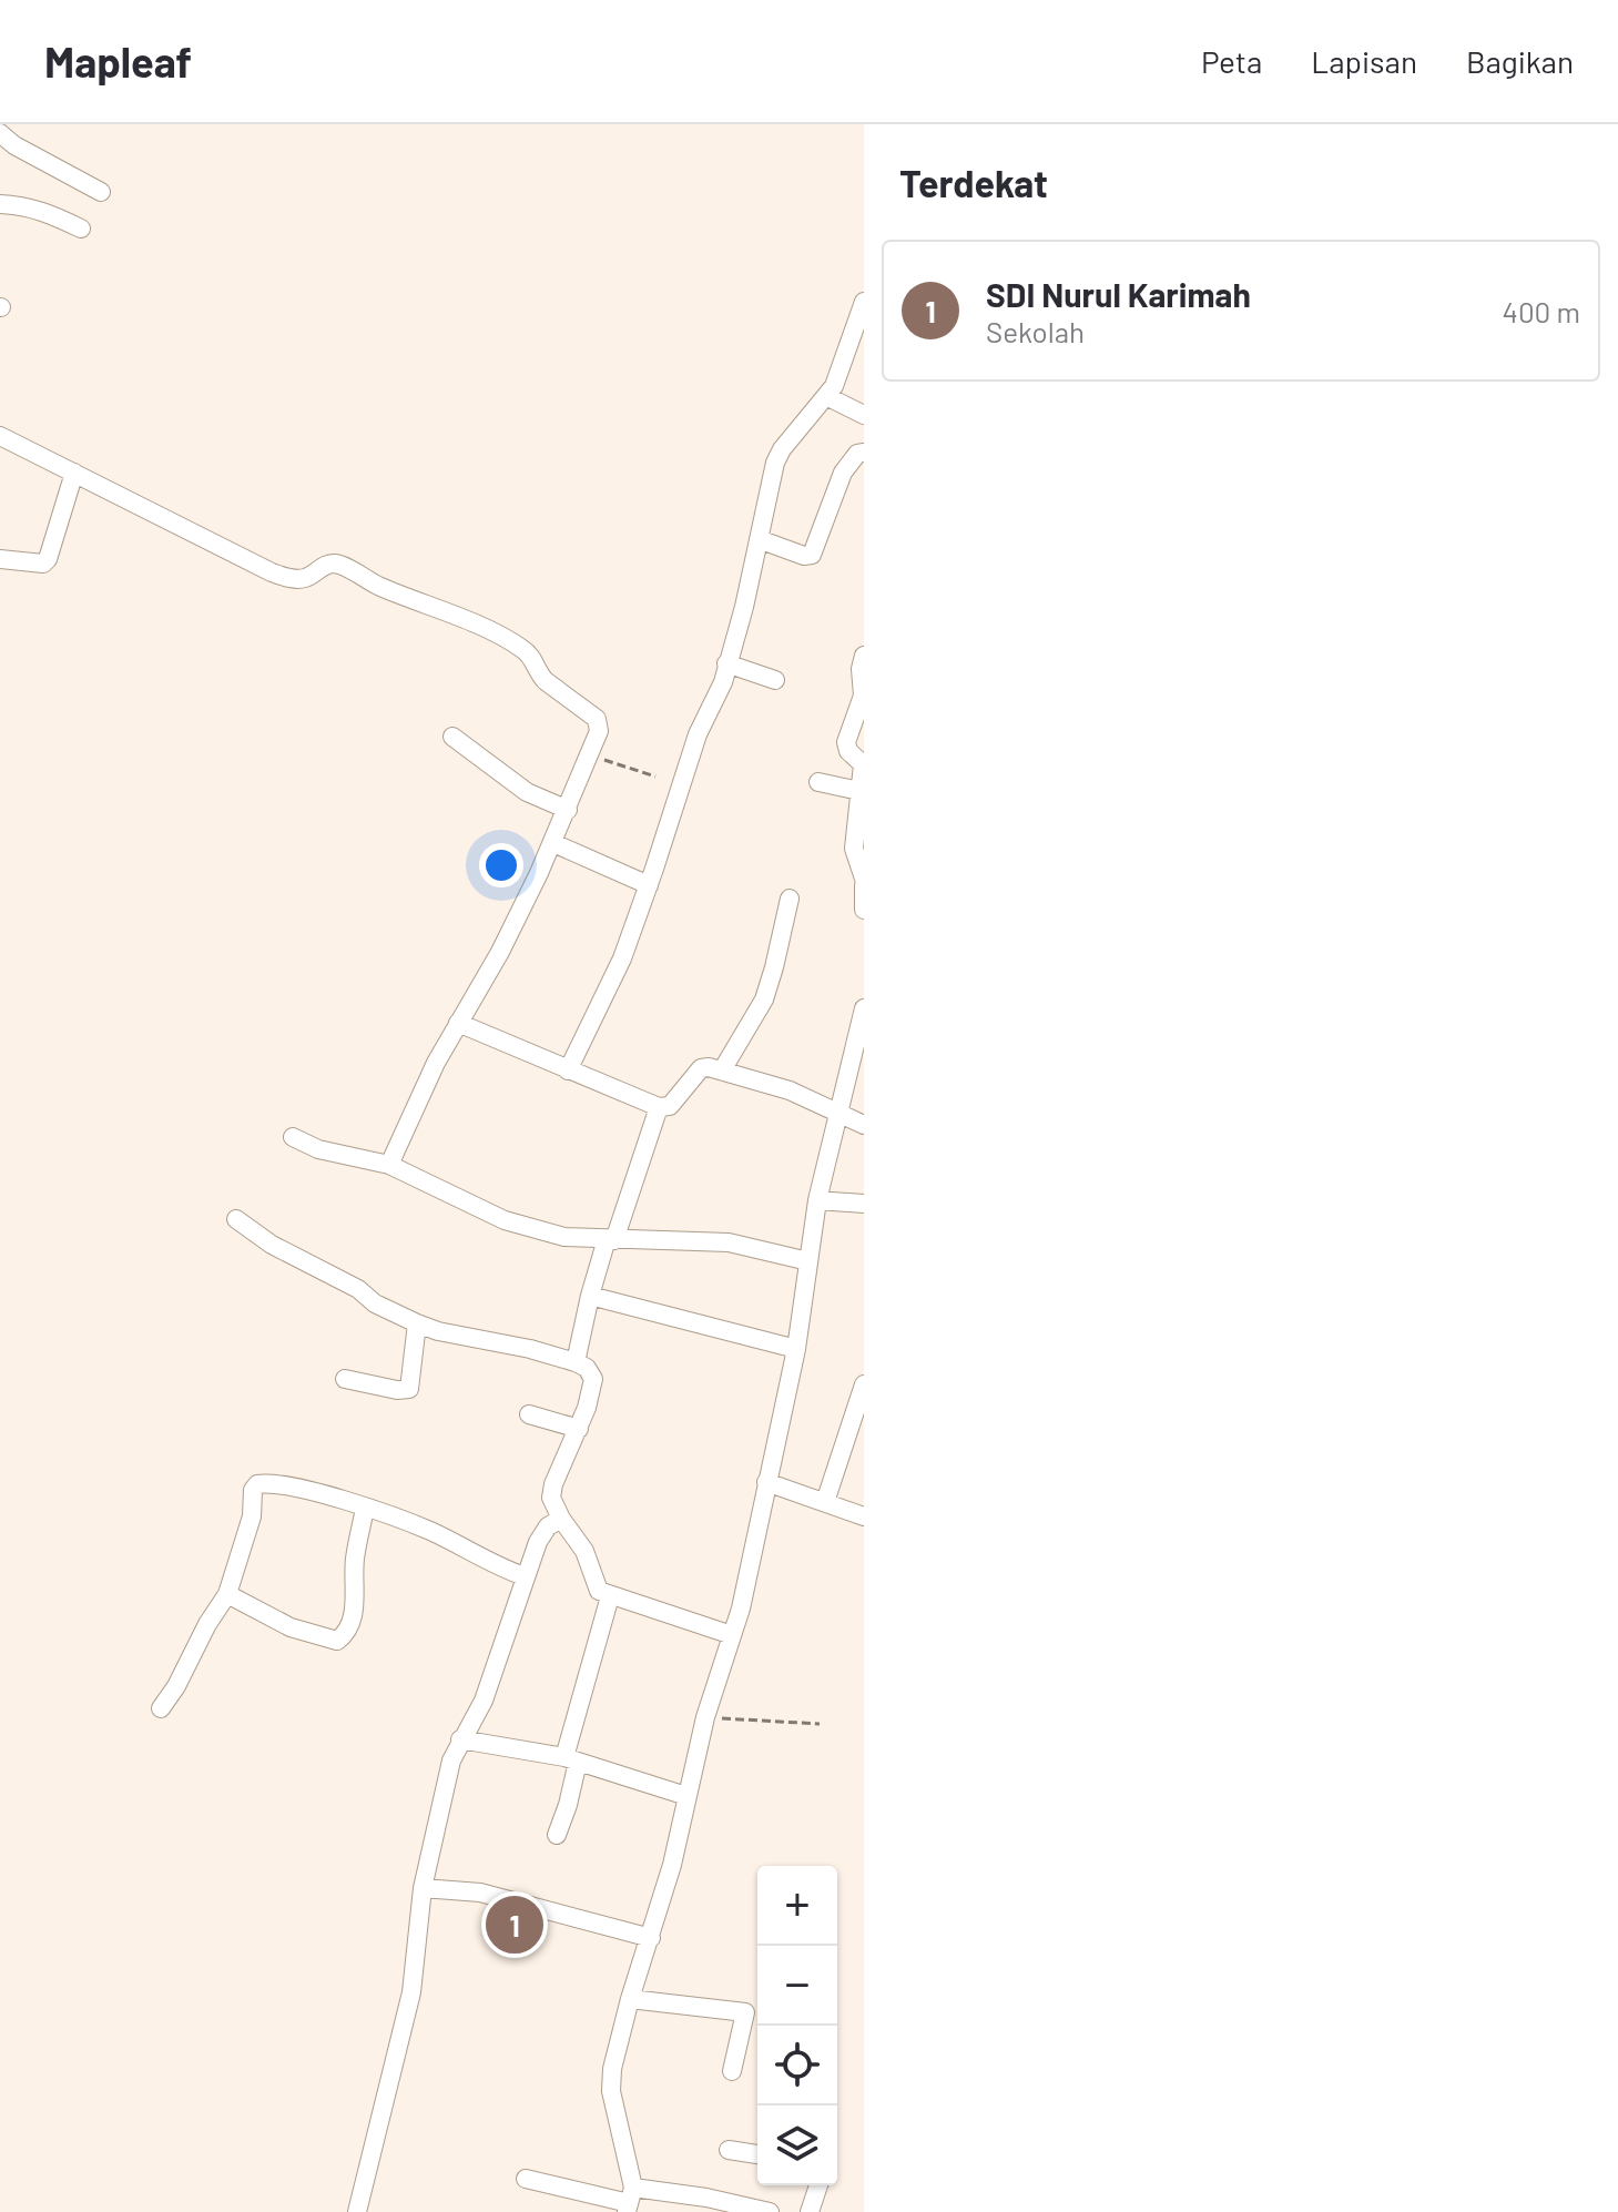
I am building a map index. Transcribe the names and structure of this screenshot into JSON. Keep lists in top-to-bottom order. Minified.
{"page":{"header":"Mapleaf","nav":["Peta","Lapisan","Bagikan"],"heading":"Terdekat","list":[{"mark":"1","name":"SDI Nurul Karimah","note":"Sekolah","value":"400 m"}],"map_buttons":["+","−"],"pins":"1"}}
